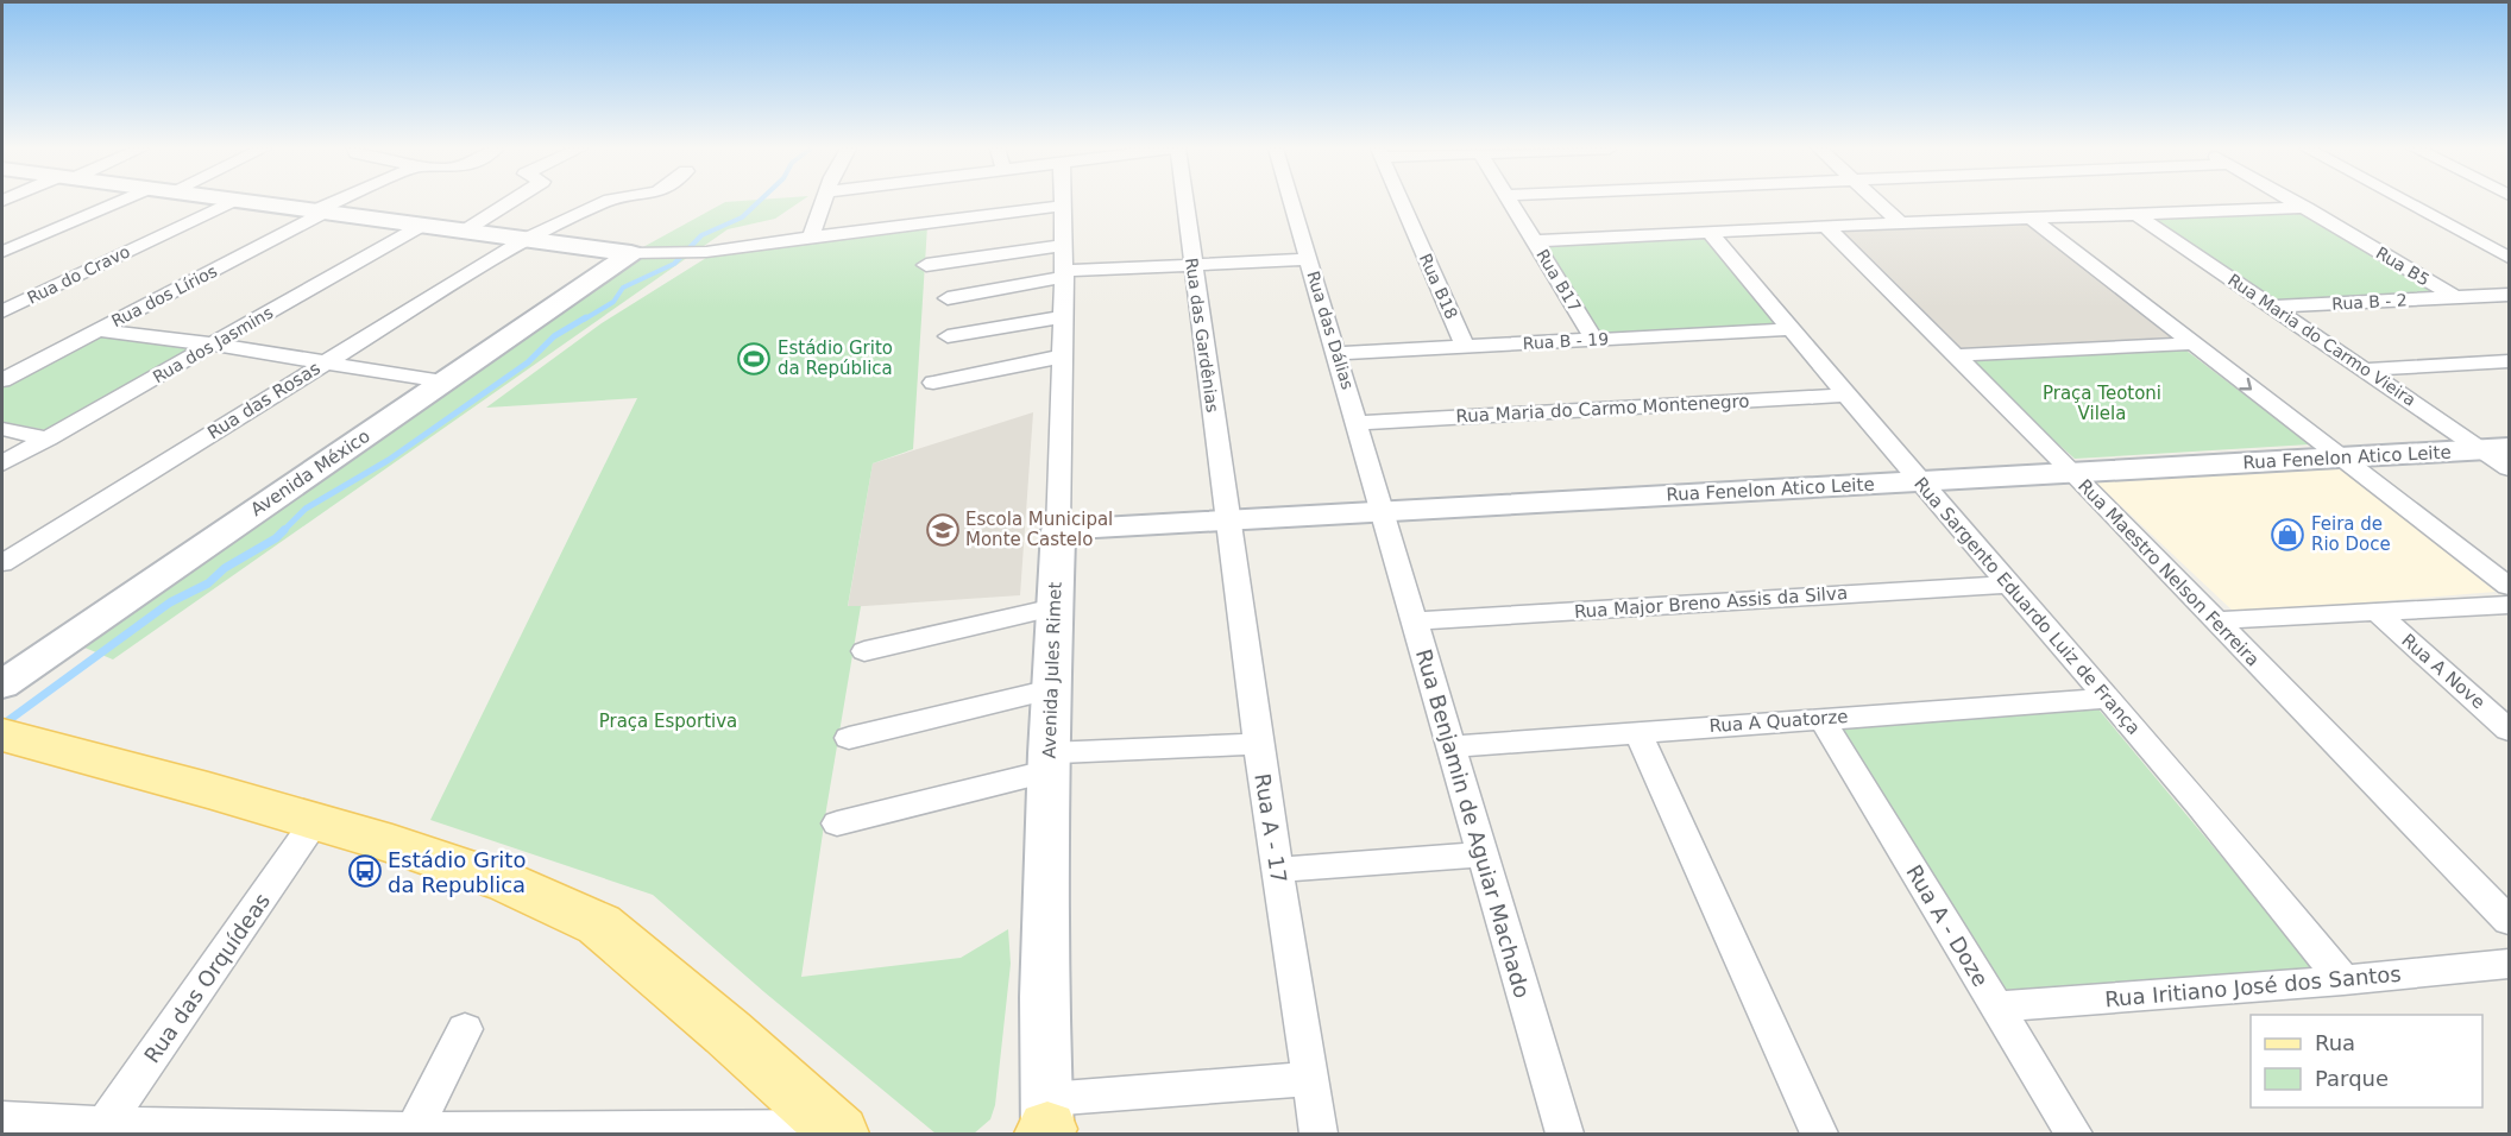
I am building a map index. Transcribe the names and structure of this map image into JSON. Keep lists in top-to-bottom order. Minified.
{"streets":{"street":["Rua B5","Rua do Cravo","Rua B17","Rua B18","Rua dos Lírios","Rua B - 2","Rua das Dálias","Rua das Gardênias","Rua Maria do Carmo Vieira","Rua B - 19","Rua dos Jasmins","Rua das Rosas","Rua Maria do Carmo Montenegro","Rua Fenelon Atico Leite","Avenida México","Rua Maestro Nelson Ferreira","Rua Major Breno Assis da Silva","Rua Sargento Eduardo Luiz de França","Avenida Jules Rimet","Rua A Nove","Rua A Quatorze","Rua Benjamin de Aguiar Machado","Rua A - 17","Rua A - Doze","Rua das Orquídeas","Rua Iritiano José dos Santos"]},"crossings":[["Rua B5","Rua B - 2"],["Rua B17","Rua B - 19"],["Rua B18","Rua B - 19"],["Rua B - 2","Rua Maria do Carmo Vieira"],["Rua das Dálias","Rua B - 19"],["Rua das Dálias","Rua Maria do Carmo Montenegro"],["Rua das Dálias","Rua Fenelon Atico Leite"],["Rua das Dálias","Rua Benjamin de Aguiar Machado"],["Rua das Gardênias","Rua Fenelon Atico Leite"],["Rua das Gardênias","Rua A - 17"],["Rua Maria do Carmo Vieira","Rua Fenelon Atico Leite"],["Rua B - 19","Rua Sargento Eduardo Luiz de França"],["Rua Maria do Carmo Montenegro","Rua Sargento Eduardo Luiz de França"],["Rua Fenelon Atico Leite","Rua Maestro Nelson Ferreira"],["Rua Fenelon Atico Leite","Rua Sargento Eduardo Luiz de França"],["Rua Fenelon Atico Leite","Avenida Jules Rimet"],["Rua Fenelon Atico Leite","Rua Benjamin de Aguiar Machado"],["Rua Fenelon Atico Leite","Rua A - 17"],["Rua Major Breno Assis da Silva","Rua Sargento Eduardo Luiz de França"],["Rua Major Breno Assis da Silva","Rua Benjamin de Aguiar Machado"],["Rua Sargento Eduardo Luiz de França","Rua A Quatorze"],["Rua Sargento Eduardo Luiz de França","Rua Iritiano José dos Santos"],["Rua A Quatorze","Rua Benjamin de Aguiar Machado"],["Rua A Quatorze","Rua A - Doze"],["Rua A - Doze","Rua Iritiano José dos Santos"]],"parks":["Praça Teotoni Vilela","Praça Esportiva"],"places":{"sports":["Estádio Grito da República"],"school or university":["Escola Municipal Monte Castelo"],"shop":["Feira de Rio Doce"],"bus stop":["Estádio Grito da Republica"]},"legend":["Rua","Parque"]}
